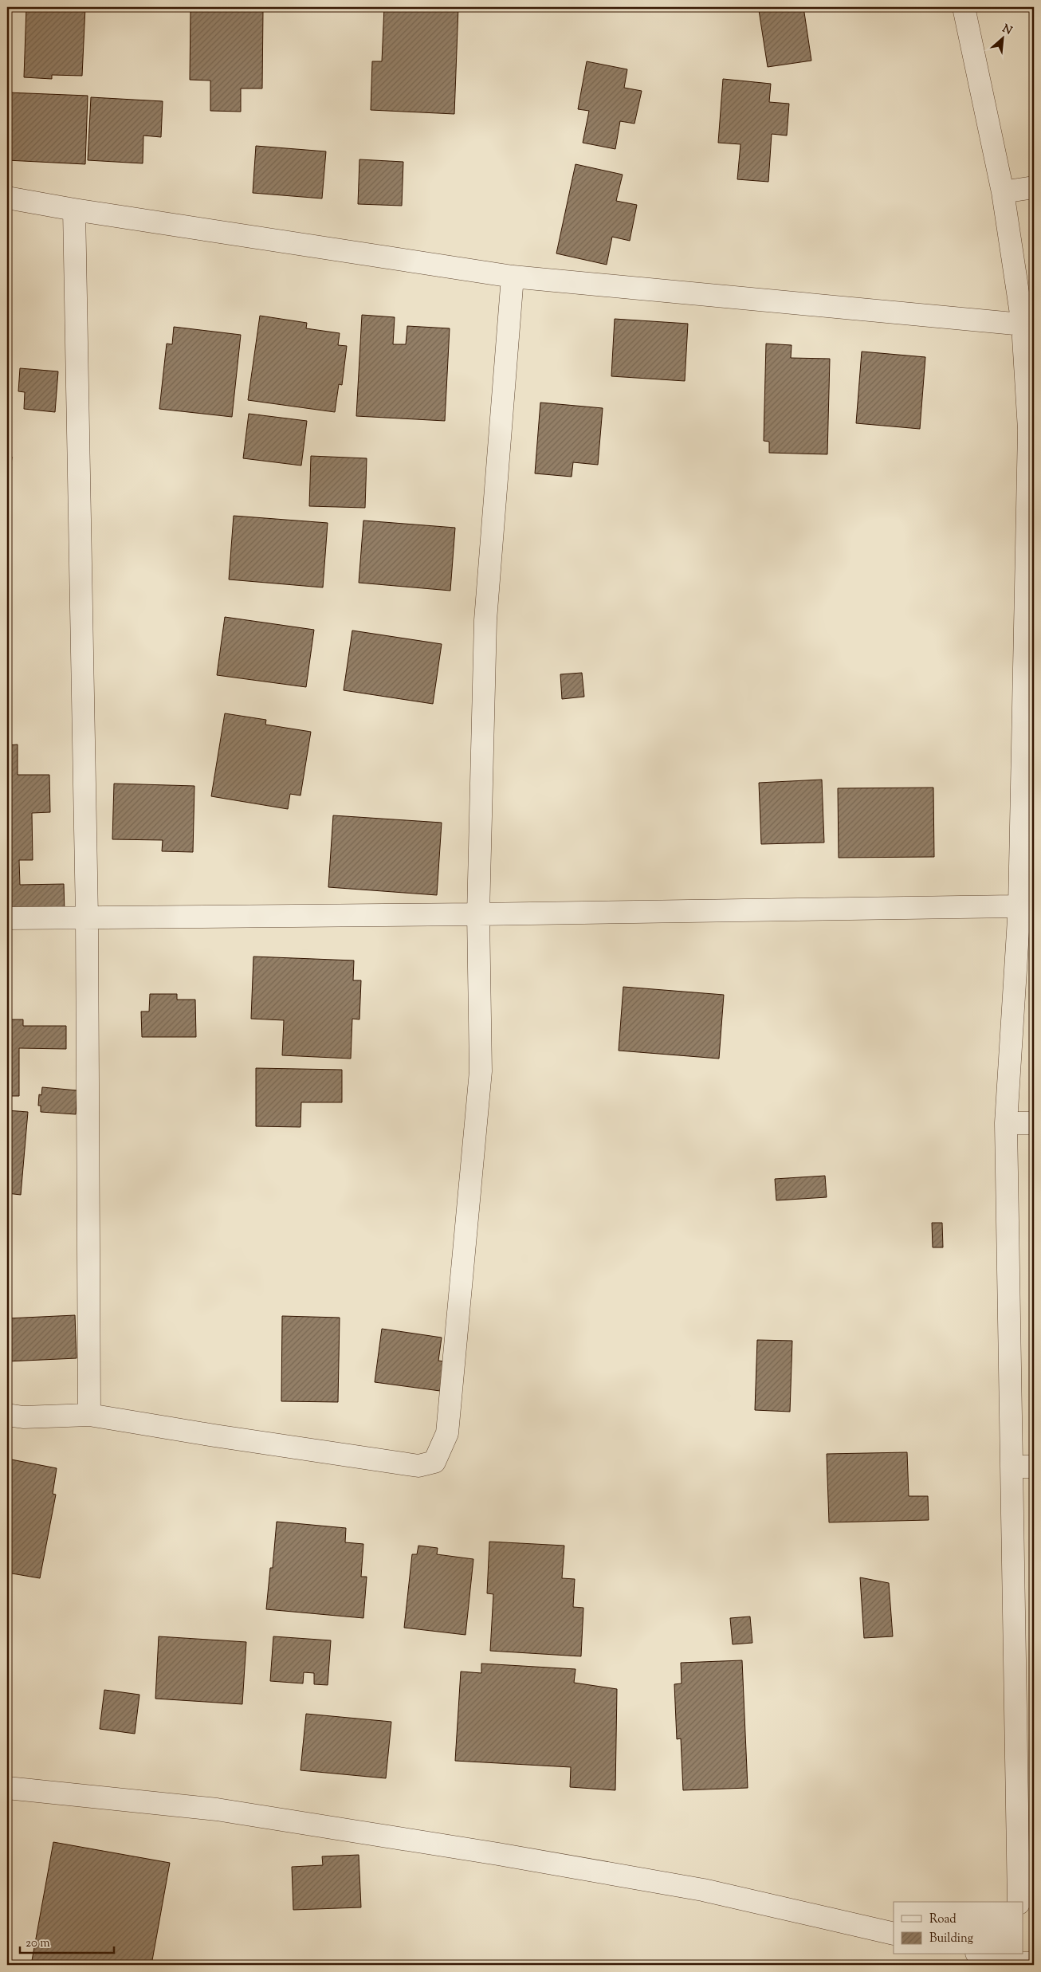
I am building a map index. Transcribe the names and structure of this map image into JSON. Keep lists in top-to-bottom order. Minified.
{"legend":["Road","Building"],"scale_bar":"20 m","north":"top right"}
